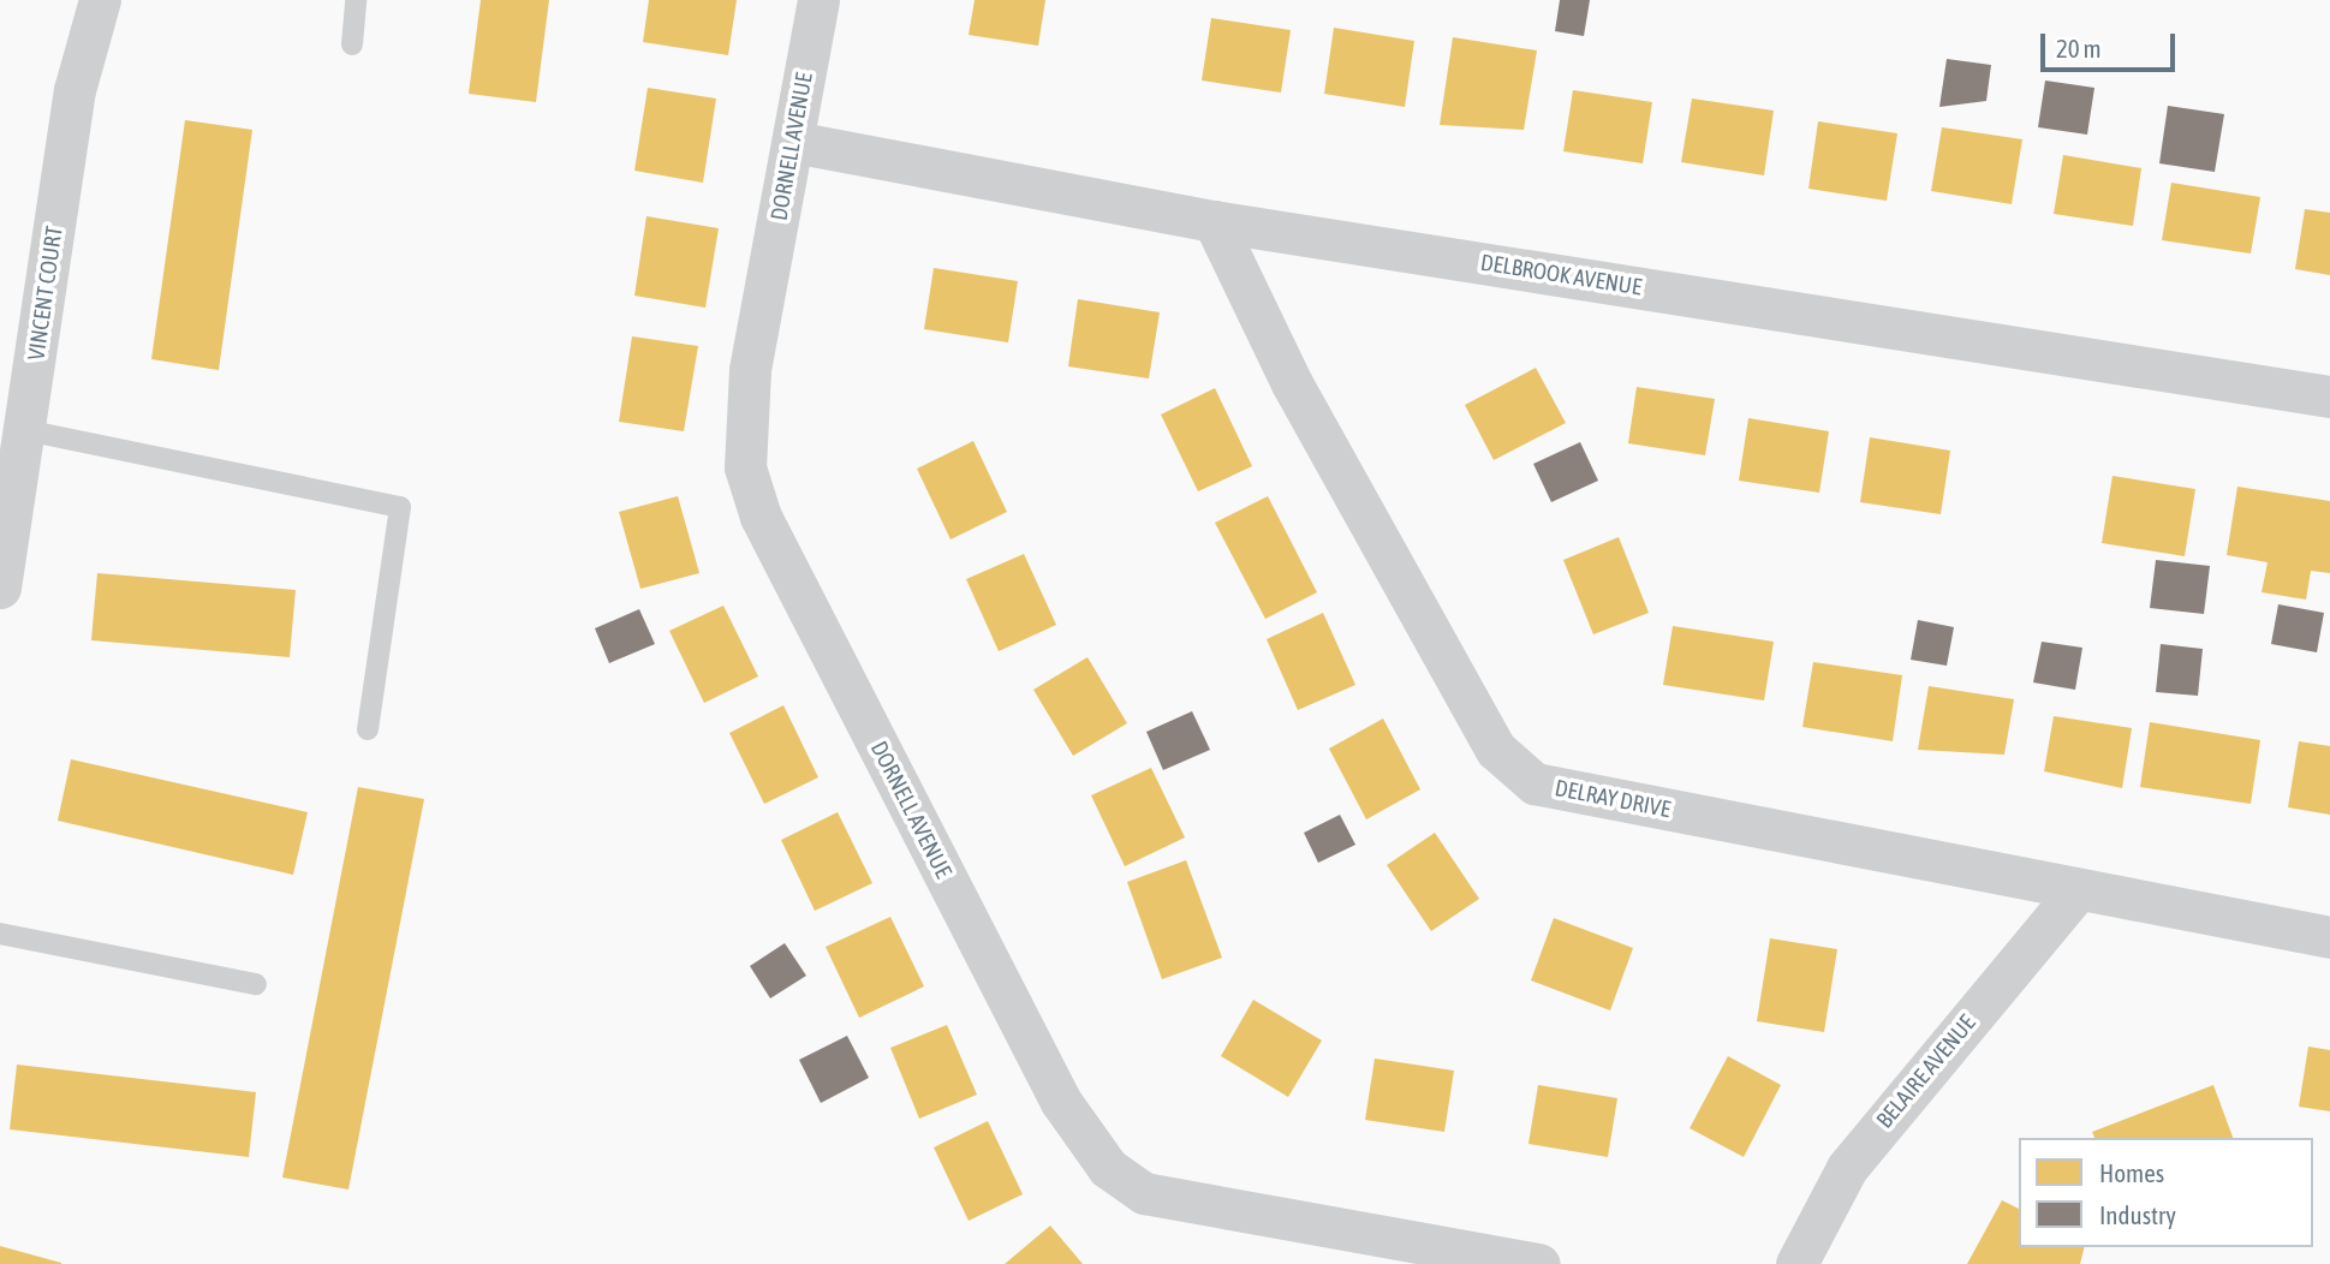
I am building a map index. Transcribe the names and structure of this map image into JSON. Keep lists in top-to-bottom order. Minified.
{"streets":{"street":["DORNELL AVENUE","DELBROOK AVENUE","VINCENT COURT","DELRAY DRIVE","BELAIRE AVENUE"]},"crossings":[["DORNELL AVENUE","DELBROOK AVENUE"],["DELBROOK AVENUE","DELRAY DRIVE"],["DELRAY DRIVE","BELAIRE AVENUE"]],"legend":["Homes","Industry"],"scale_bar":"20 m"}
